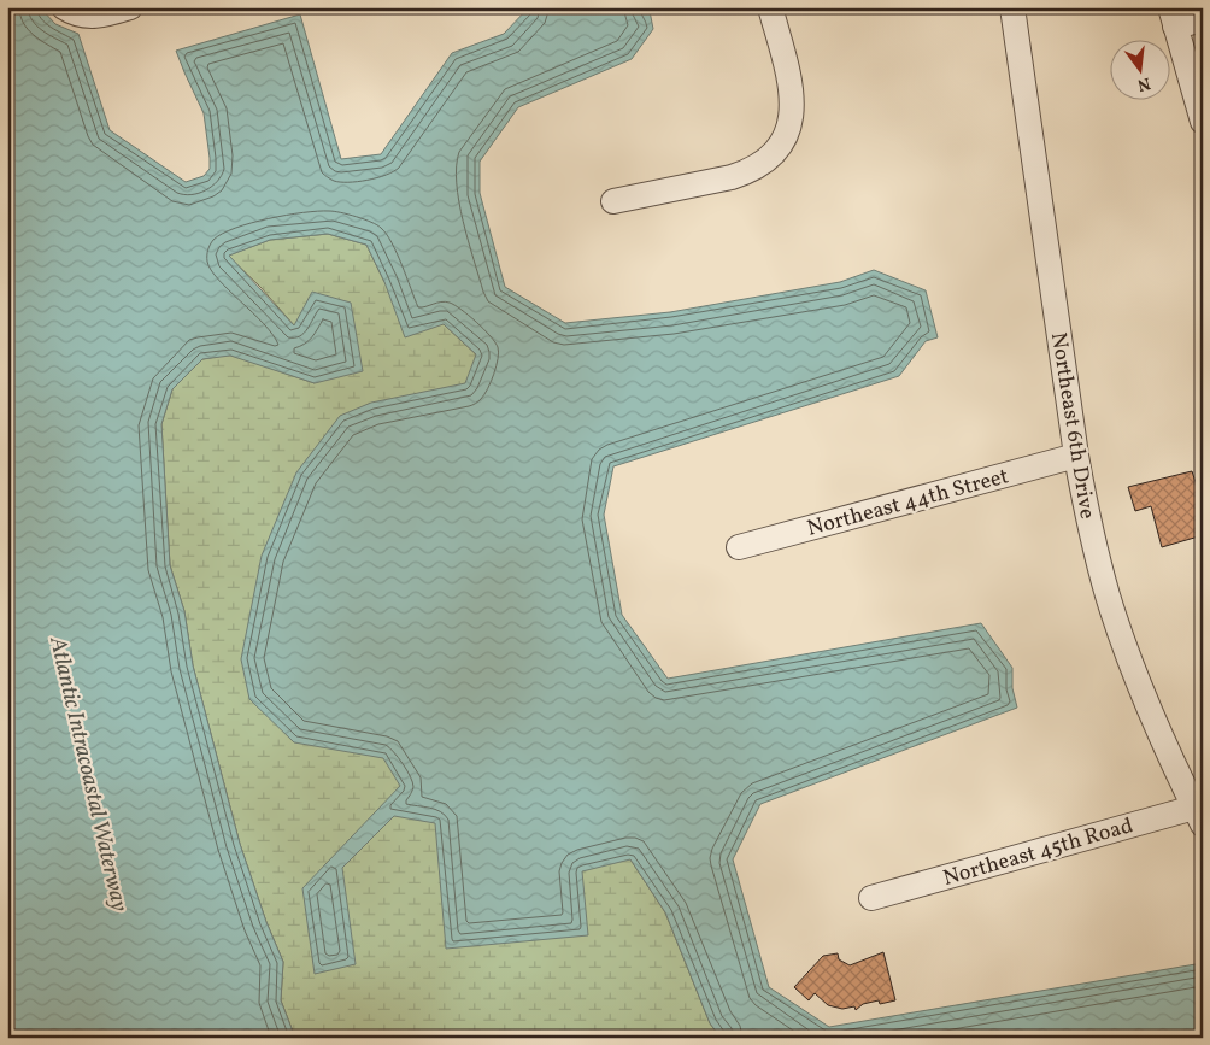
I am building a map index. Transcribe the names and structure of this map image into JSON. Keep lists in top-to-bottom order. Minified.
{"streets":{"street":["Northeast 6th Drive","Northeast 44th Street","Northeast 45th Road"]},"crossings":[["Northeast 6th Drive","Northeast 44th Street"],["Northeast 6th Drive","Northeast 45th Road"]],"water":["Atlantic Intracoastal Waterway"],"north":"bottom"}
